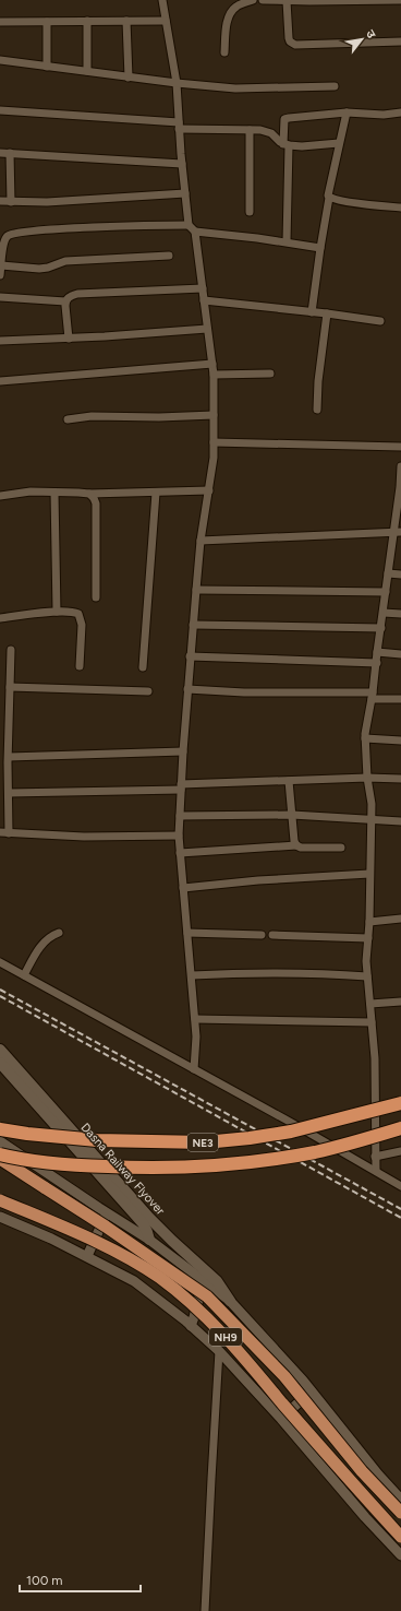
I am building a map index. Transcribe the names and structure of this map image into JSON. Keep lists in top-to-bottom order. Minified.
{"streets":{"highway":["NE3","NH9"],"main road":["Dasna Railway Flyover"]},"scale_bar":"100 m","north":"top right"}
